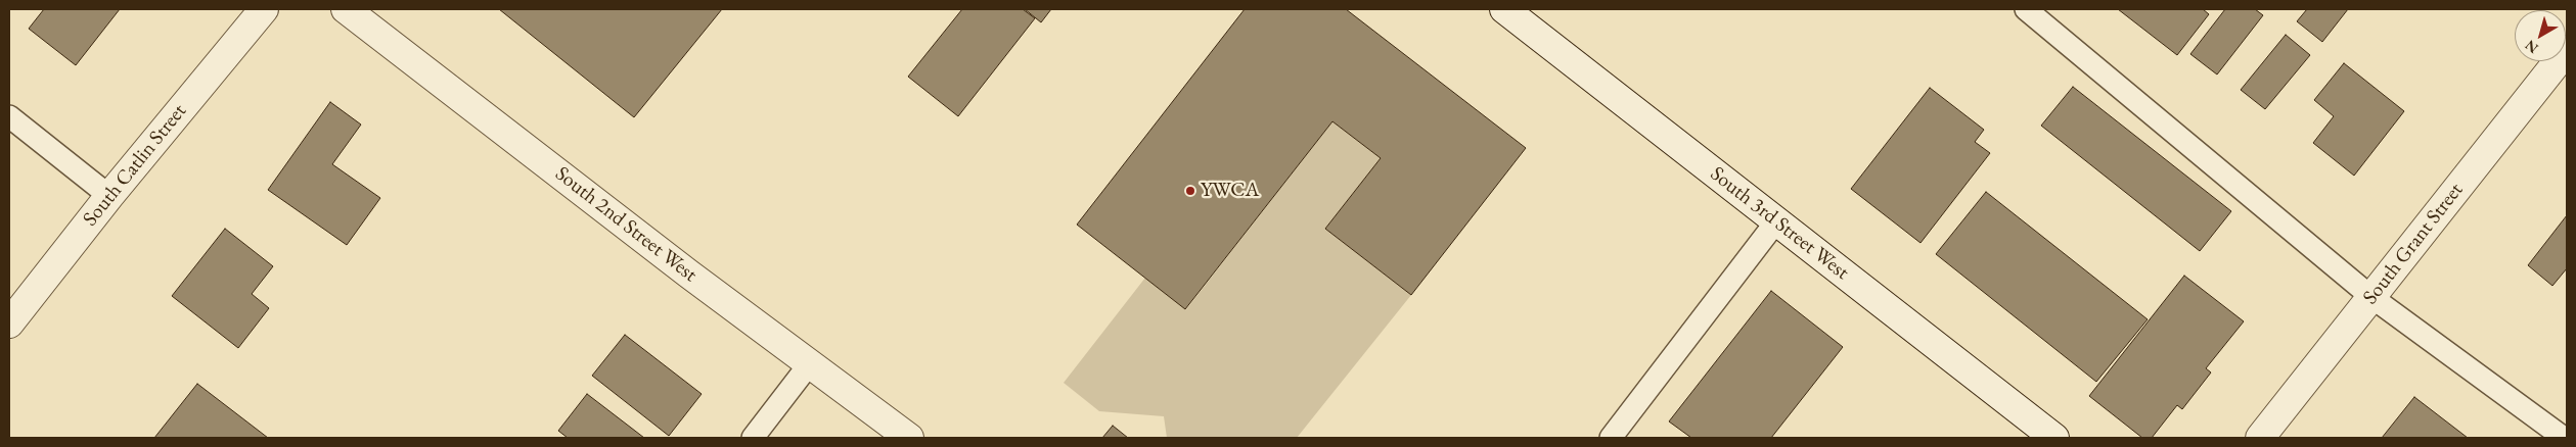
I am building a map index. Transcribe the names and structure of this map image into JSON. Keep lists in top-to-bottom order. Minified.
{"streets":{"street":["South Catlin Street","South 3rd Street West","South 2nd Street West","South Grant Street"]},"places":["YWCA"],"north":"bottom left"}
